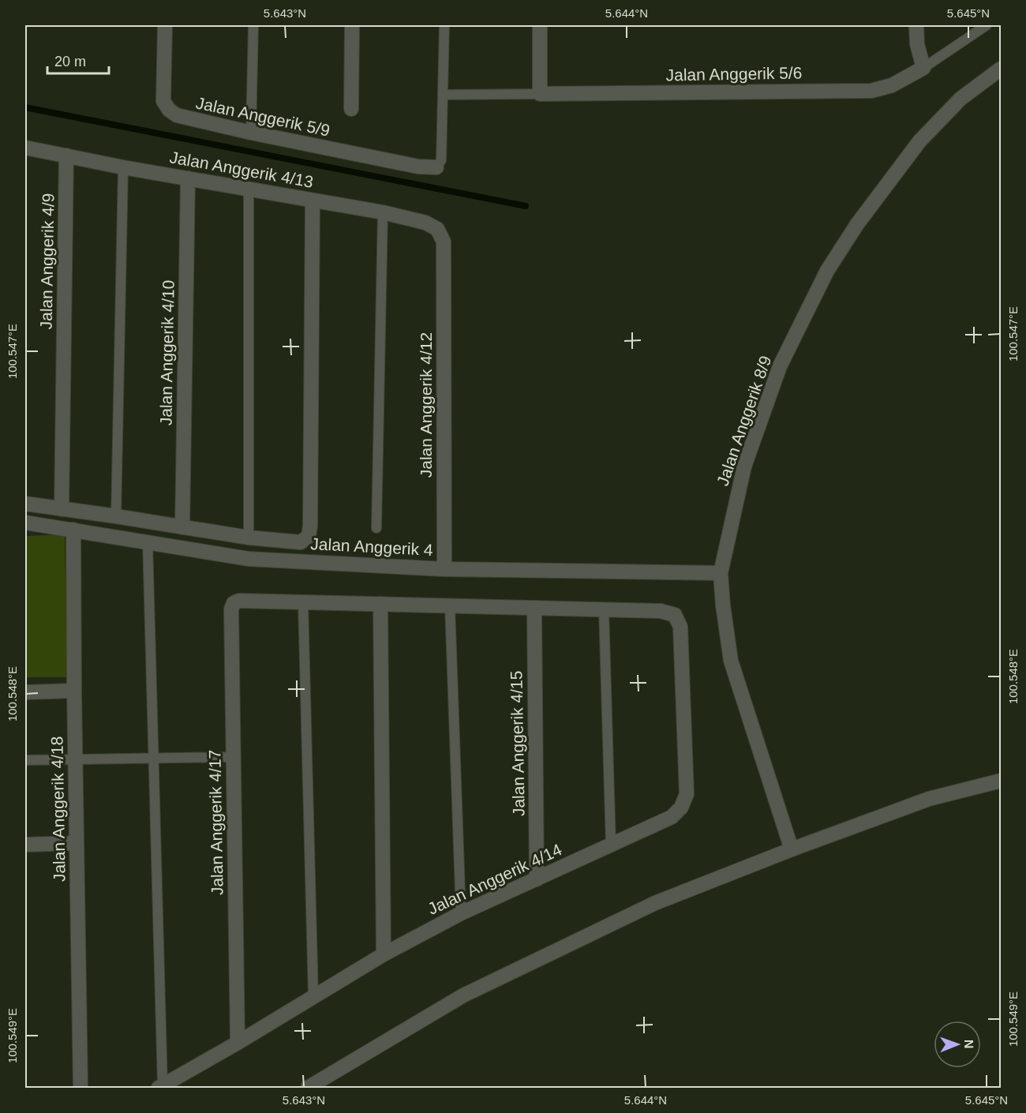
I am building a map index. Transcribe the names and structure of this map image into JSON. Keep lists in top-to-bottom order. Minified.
{"streets":{"street":["Jalan Anggerik 5/6","Jalan Anggerik 5/9","Jalan Anggerik 4/13","Jalan Anggerik 4/9","Jalan Anggerik 4/10","Jalan Anggerik 4/12","Jalan Anggerik 8/9","Jalan Anggerik 4","Jalan Anggerik 4/15","Jalan Anggerik 4/18","Jalan Anggerik 4/17","Jalan Anggerik 4/14"]},"crossings":[["Jalan Anggerik 4/13","Jalan Anggerik 4/9"],["Jalan Anggerik 4/13","Jalan Anggerik 4/10"],["Jalan Anggerik 4/13","Jalan Anggerik 4/12"],["Jalan Anggerik 4/12","Jalan Anggerik 4"],["Jalan Anggerik 8/9","Jalan Anggerik 4"],["Jalan Anggerik 4","Jalan Anggerik 4/18"],["Jalan Anggerik 4/15","Jalan Anggerik 4/14"],["Jalan Anggerik 4/17","Jalan Anggerik 4/14"]],"scale_bar":"20 m","north":"right","coordinates":["5.643°N","5.644°N","5.645°N","100.547°E","100.548°E","100.549°E"]}
